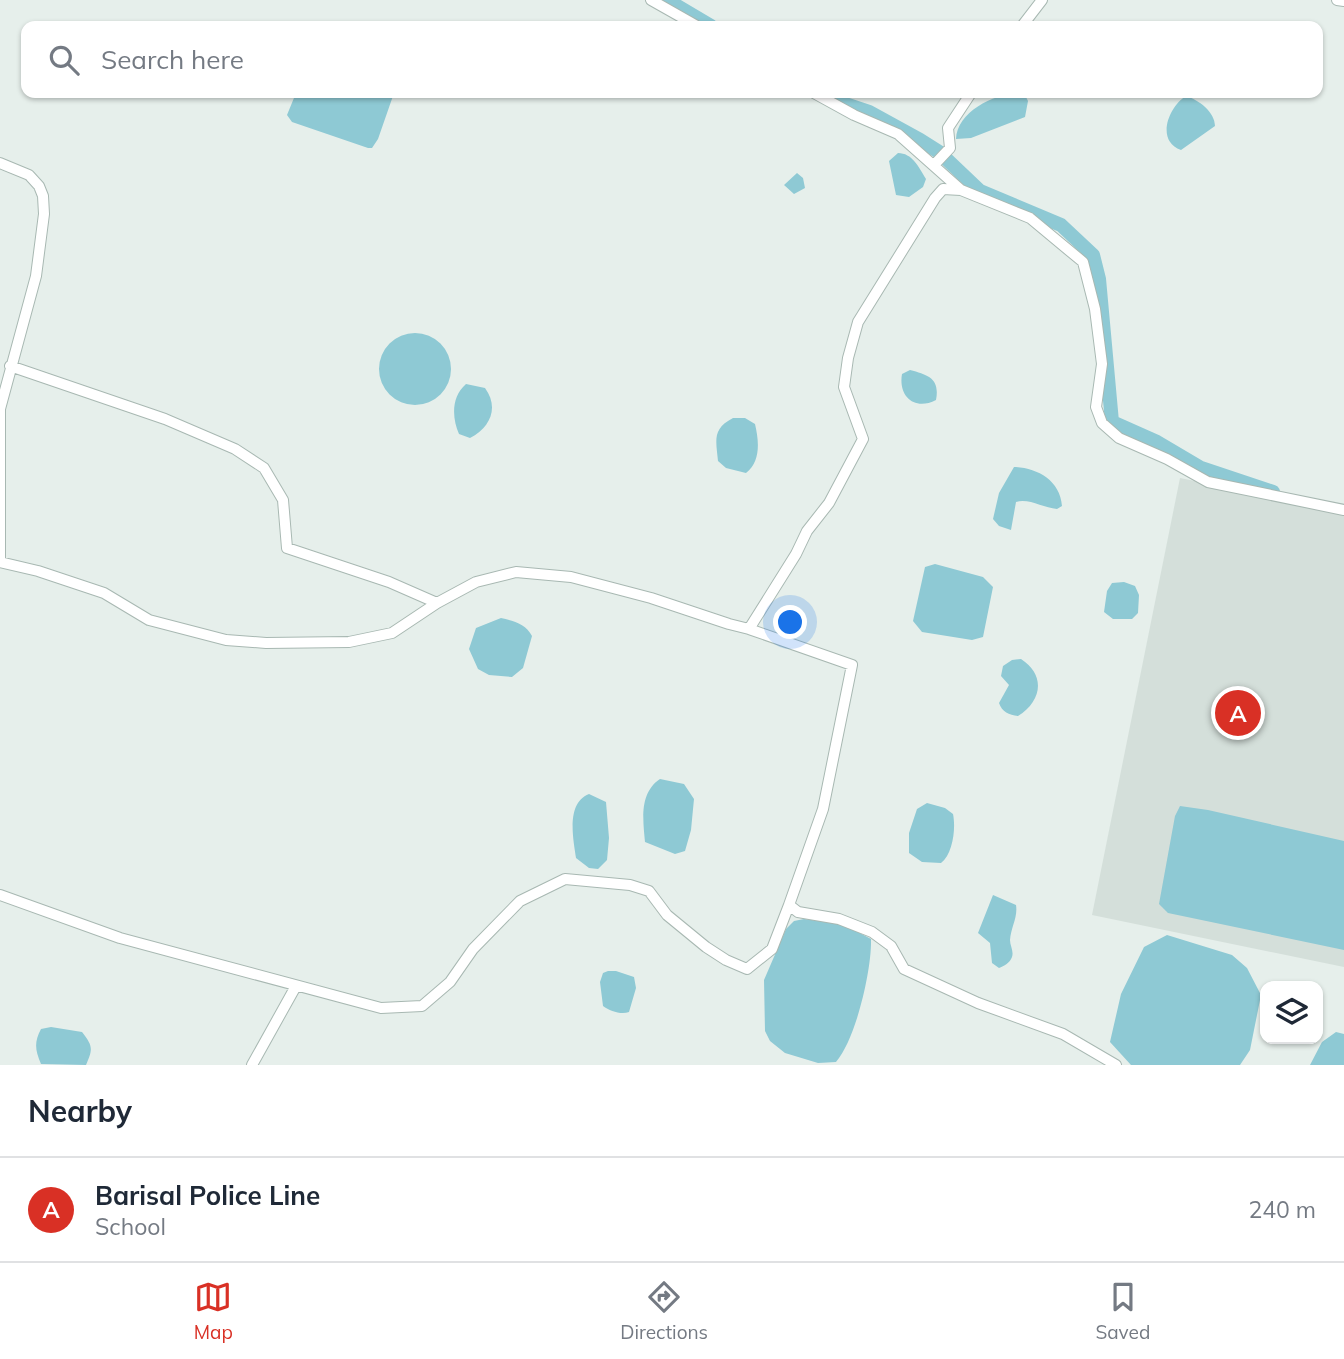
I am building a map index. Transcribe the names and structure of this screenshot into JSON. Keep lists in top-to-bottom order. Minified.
{"page":{"search":"Search here","pins":"A","heading":"Nearby","list":[{"mark":"A","name":"Barisal Police Line","note":"School","value":"240 m"}],"nav":["Map","Directions","Saved"]}}
